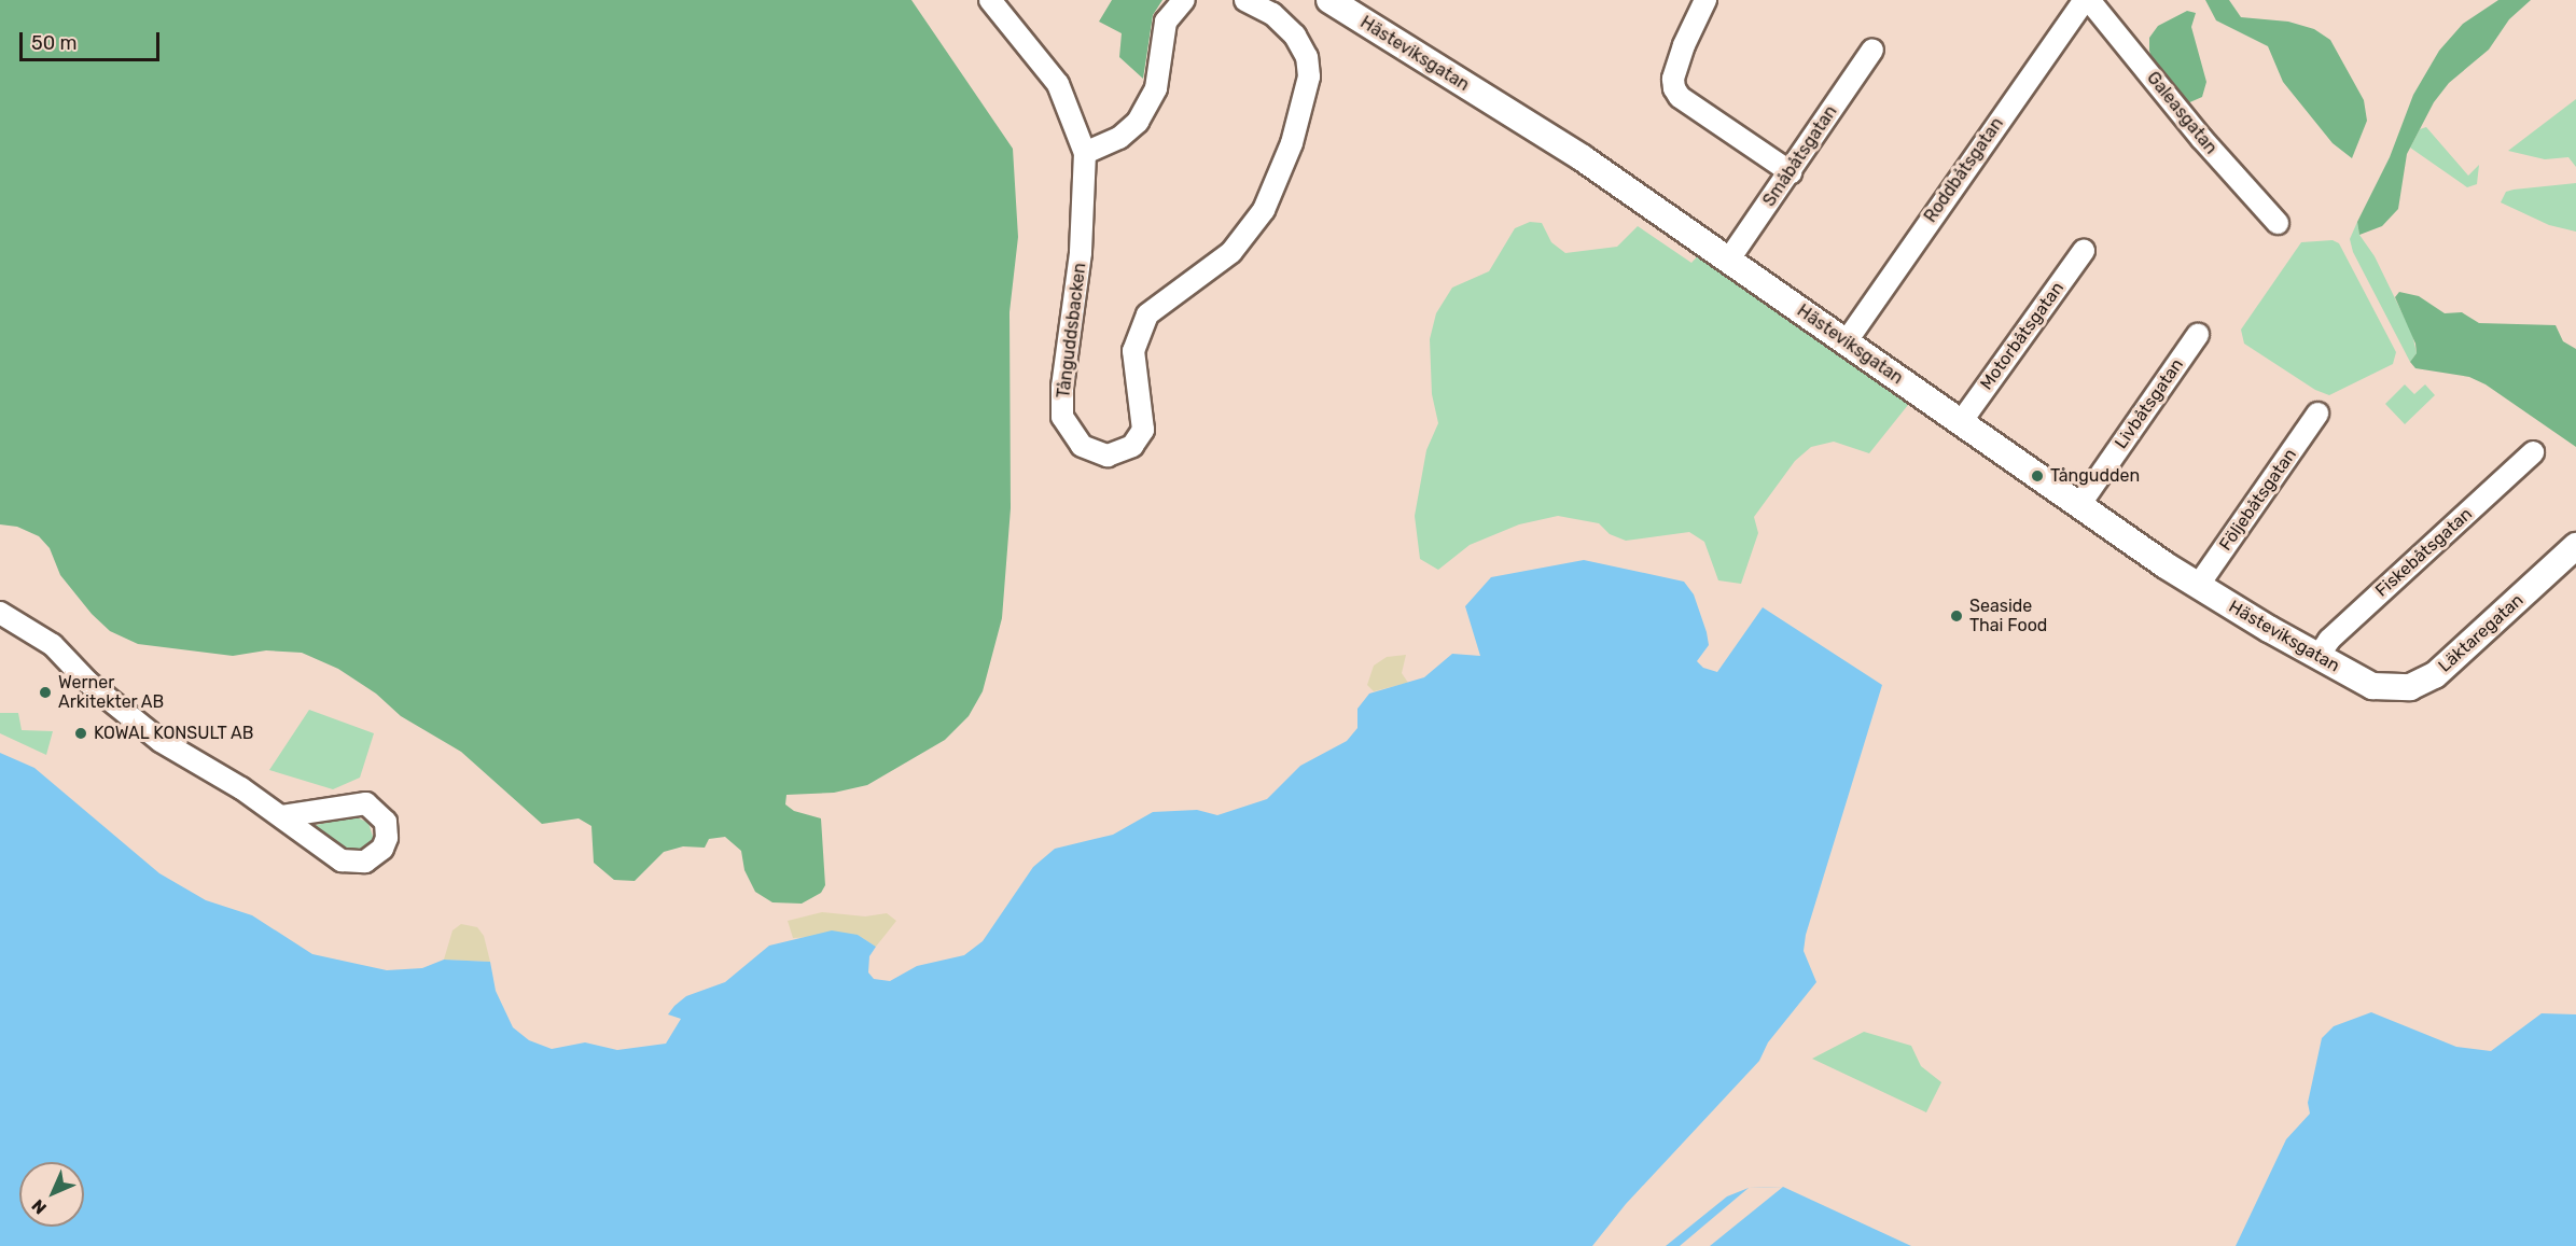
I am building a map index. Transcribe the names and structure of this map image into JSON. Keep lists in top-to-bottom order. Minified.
{"streets":{"street":["Hästeviksgatan","Galeasgatan","Småbåtsgatan","Roddbåtsgatan","Tånguddsbacken","Motorbåtsgatan","Livbåtsgatan","Följebåtsgatan","Fiskebåtsgatan","Läktaregatan"]},"crossings":[["Hästeviksgatan","Småbåtsgatan"],["Hästeviksgatan","Roddbåtsgatan"],["Hästeviksgatan","Motorbåtsgatan"],["Hästeviksgatan","Livbåtsgatan"],["Hästeviksgatan","Följebåtsgatan"],["Hästeviksgatan","Fiskebåtsgatan"],["Hästeviksgatan","Läktaregatan"],["Galeasgatan","Roddbåtsgatan"]],"places":["Tångudden","Seaside Thai Food","Werner Arkitekter AB","KOWAL KONSULT AB"],"scale_bar":"50 m","north":"bottom left"}
